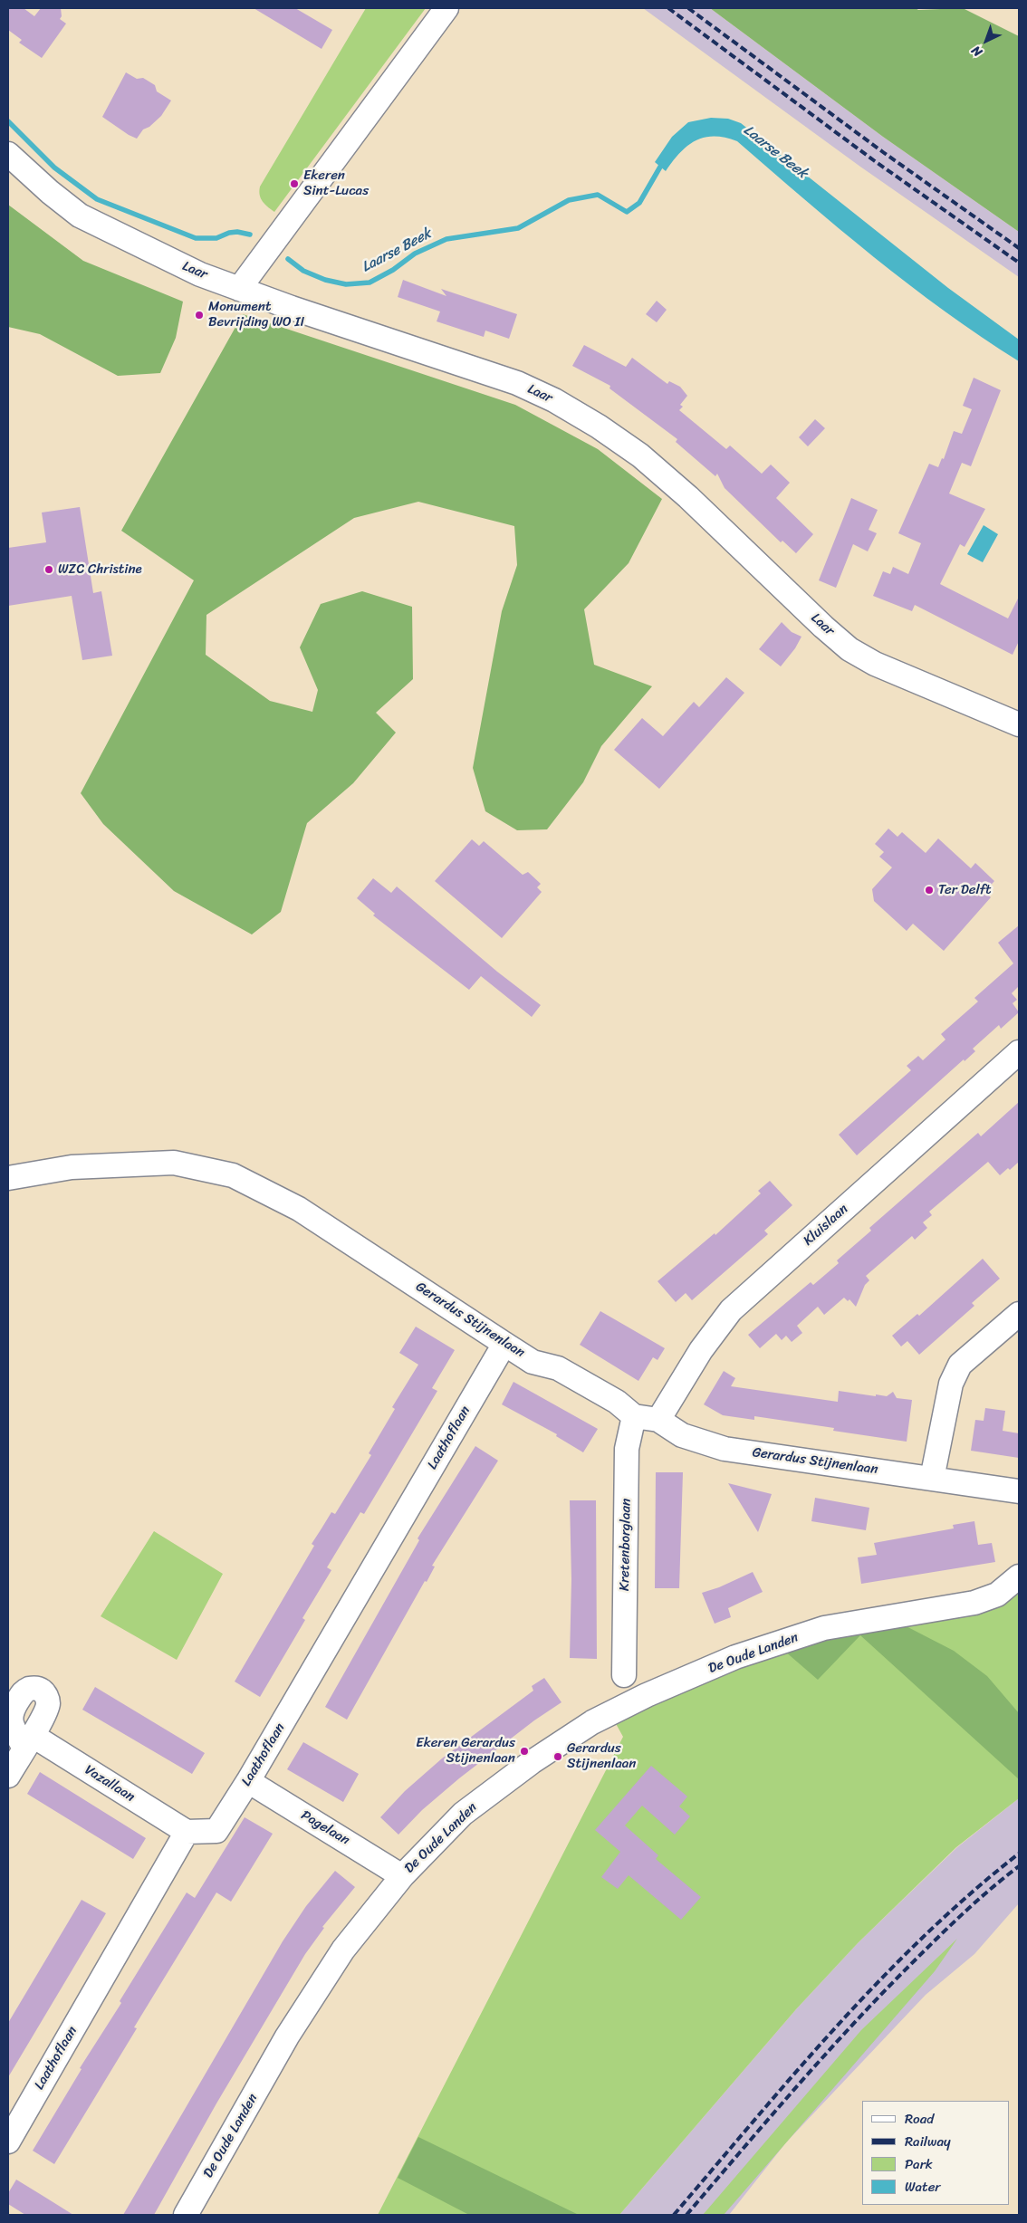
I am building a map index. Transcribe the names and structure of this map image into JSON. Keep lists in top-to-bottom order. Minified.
{"streets":{"street":["Laar","Kluislaan","Gerardus Stijnenlaan","Laathoflaan","Kretenborglaan","De Oude Landen","Vazallaan","Pagelaan"]},"crossings":[["Kluislaan","Gerardus Stijnenlaan"],["Gerardus Stijnenlaan","Laathoflaan"],["Gerardus Stijnenlaan","Kretenborglaan"],["Laathoflaan","Vazallaan"],["Laathoflaan","Pagelaan"],["De Oude Landen","Pagelaan"]],"water":["Laarse Beek"],"places":["Ekeren Sint-Lucas","Monument Bevrijding WO II","WZC Christine","Ter Delft","Ekeren Gerardus Stijnenlaan","Gerardus Stijnenlaan"],"legend":["Road","Railway","Park","Water"],"north":"bottom left"}
